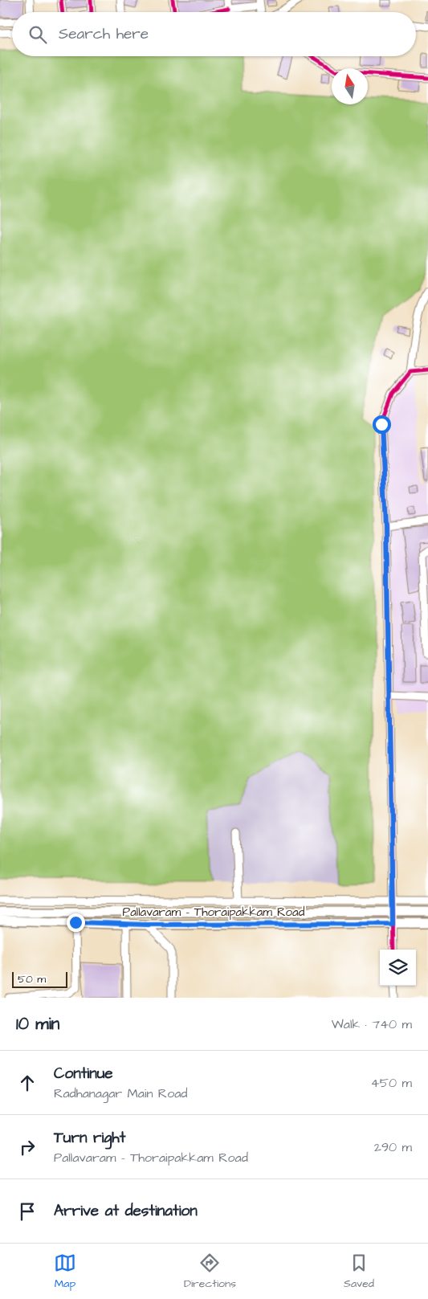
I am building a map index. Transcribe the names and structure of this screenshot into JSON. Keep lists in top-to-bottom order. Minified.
{"streets":{"main road":["Pallavaram - Thoraipakkam Road"]},"scale_bar":"50 m","north":"top","page":{"search":"Search here","scale":"50 m","heading":["10 min","Walk · 740 m"],"list":[["Continue","Radhanagar Main Road","450 m"],["Turn right","Pallavaram - Thoraipakkam Road","290 m"],"Arrive at destination"],"nav":["Map","Directions","Saved"]}}
